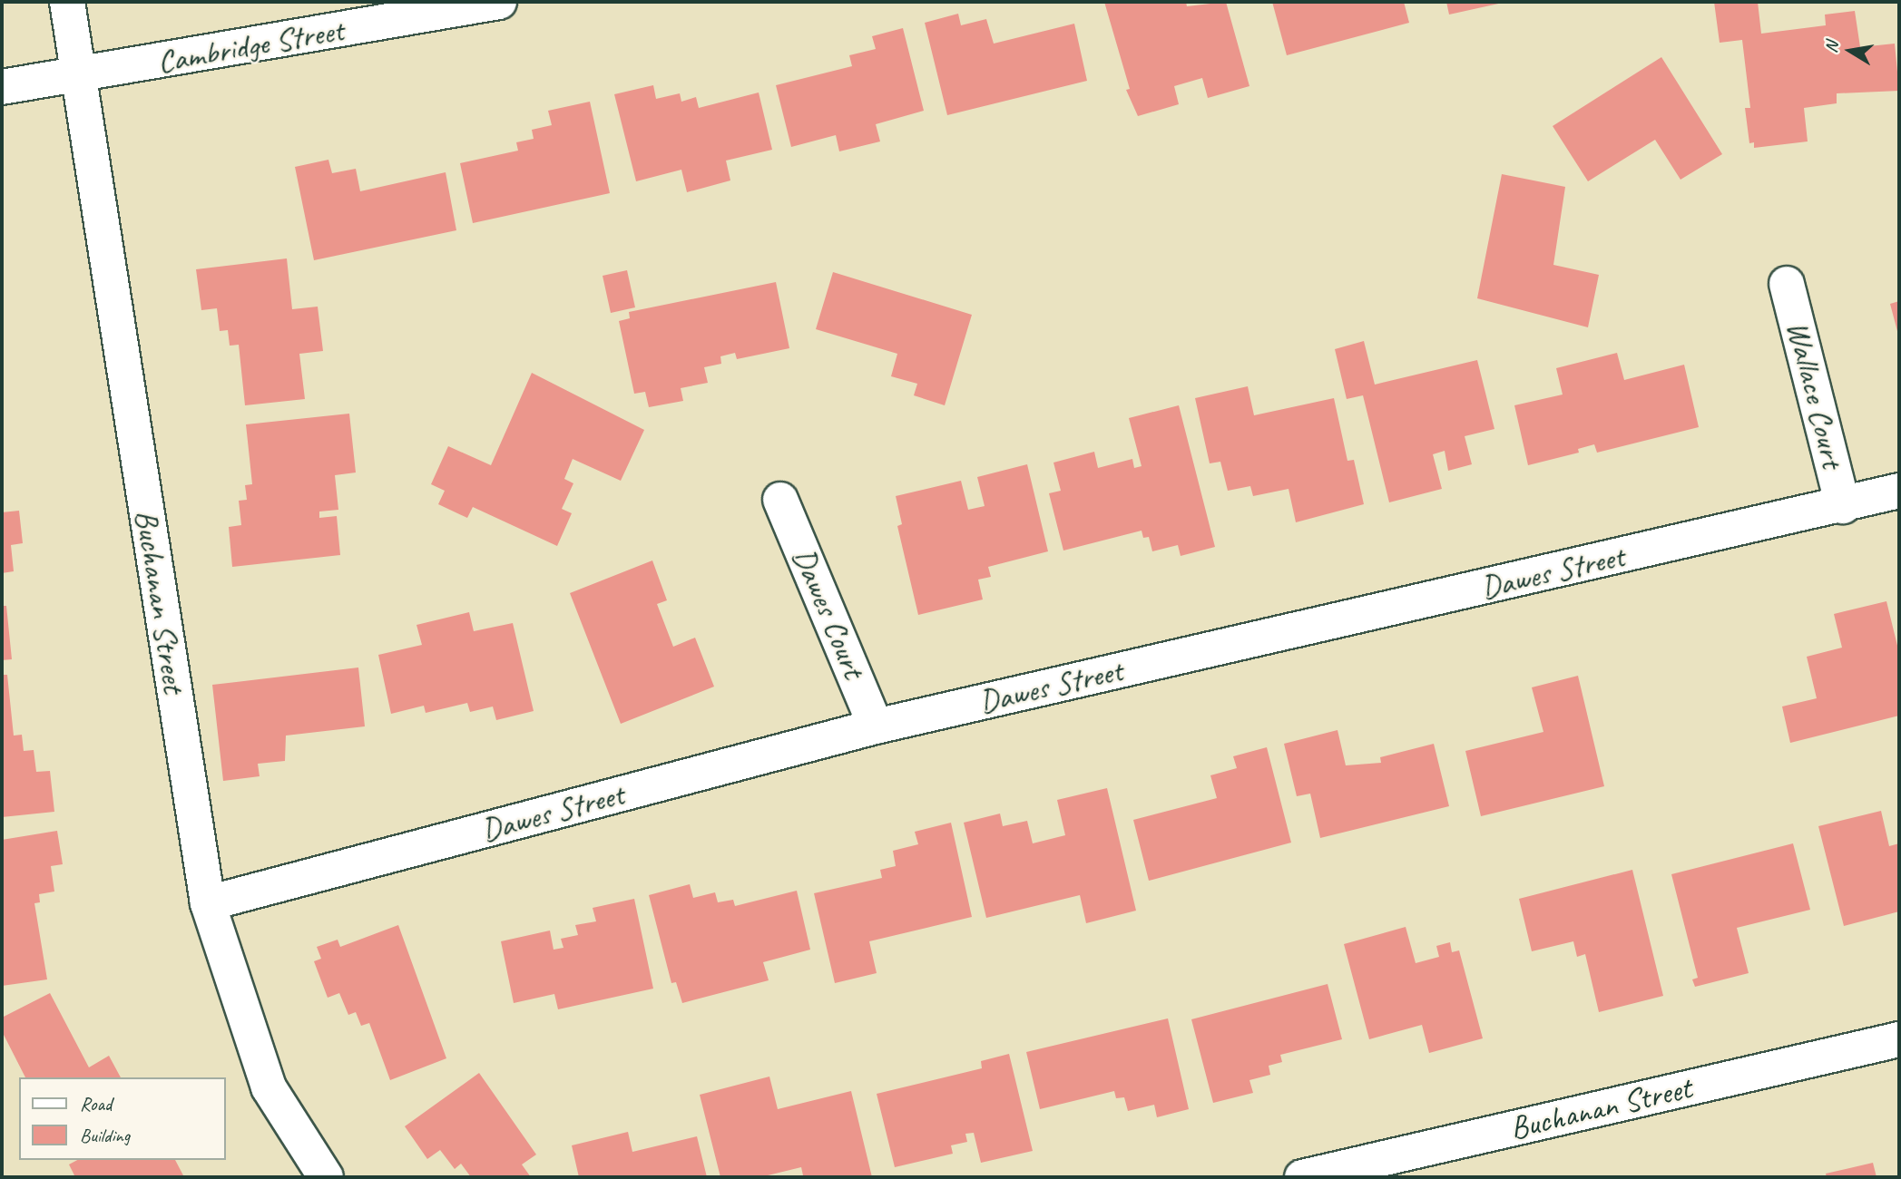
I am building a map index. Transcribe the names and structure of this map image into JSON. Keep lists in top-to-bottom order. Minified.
{"streets":{"street":["Cambridge Street","Wallace Court","Dawes Street","Buchanan Street","Dawes Court"]},"crossings":[["Cambridge Street","Buchanan Street"],["Wallace Court","Dawes Street"],["Dawes Street","Buchanan Street"],["Dawes Street","Dawes Court"]],"legend":["Road","Building"],"north":"left"}
